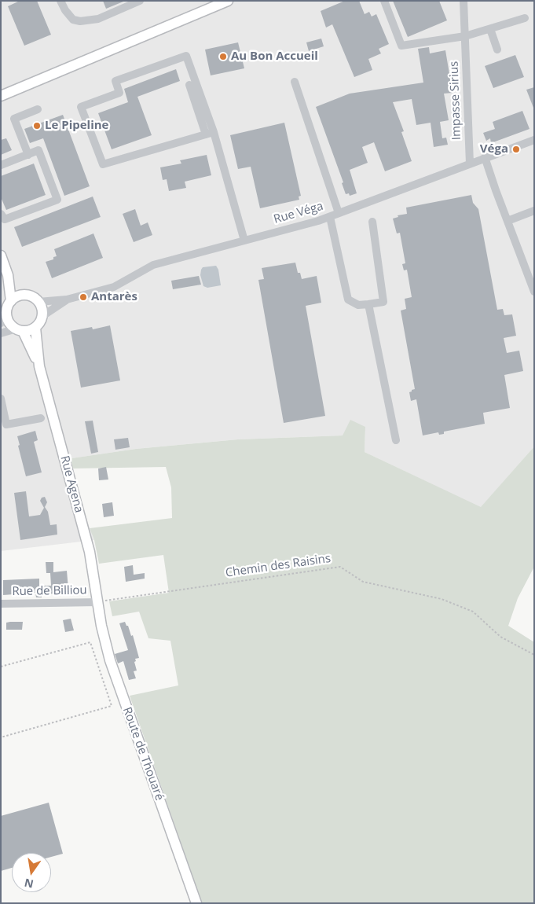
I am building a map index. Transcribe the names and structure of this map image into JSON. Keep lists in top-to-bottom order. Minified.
{"streets":{"main road":["Rue Agena","Route de Thouaré"],"street":["Impasse Sirius","Rue Véga","Rue de Billiou"],"path":["Chemin des Raisins"]},"crossings":[["Impasse Sirius","Rue Véga"],["Rue Véga","Rue Agena"],["Rue Agena","Chemin des Raisins"],["Rue Agena","Rue de Billiou"],["Rue Agena","Route de Thouaré"],["Chemin des Raisins","Rue de Billiou"],["Chemin des Raisins","Route de Thouaré"],["Rue de Billiou","Route de Thouaré"]],"places":["Au Bon Accueil","Le Pipeline","Véga","Antarès"],"north":"bottom"}
